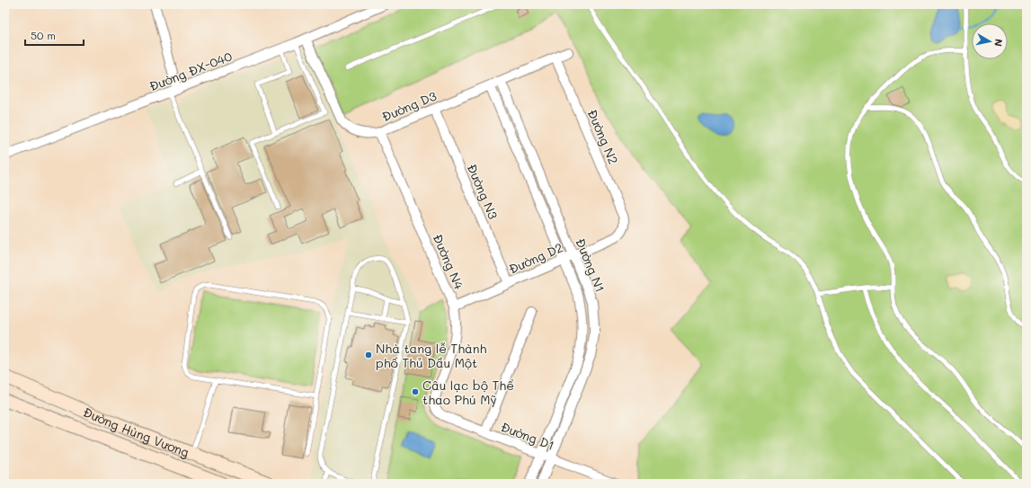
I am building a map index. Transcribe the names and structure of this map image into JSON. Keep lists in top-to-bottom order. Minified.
{"streets":{"main road":["Đường Hùng Vương"],"street":["Đường ĐX-040","Đường D3","Đường N2","Đường N3","Đường D2","Đường N4","Đường N1","Đường D1"]},"crossings":[["Đường ĐX-040","Đường D3"],["Đường D3","Đường N2"],["Đường D3","Đường N3"],["Đường D3","Đường N4"],["Đường D3","Đường N1"],["Đường N2","Đường D2"],["Đường N3","Đường D2"],["Đường D2","Đường N4"],["Đường D2","Đường N1"],["Đường N4","Đường D1"],["Đường N1","Đường D1"]],"places":["Nhà tang lễ Thành phố Thủ Dầu Một","Câu lạc bộ Thể thao Phú Mỹ"],"scale_bar":"50 m","north":"right"}
